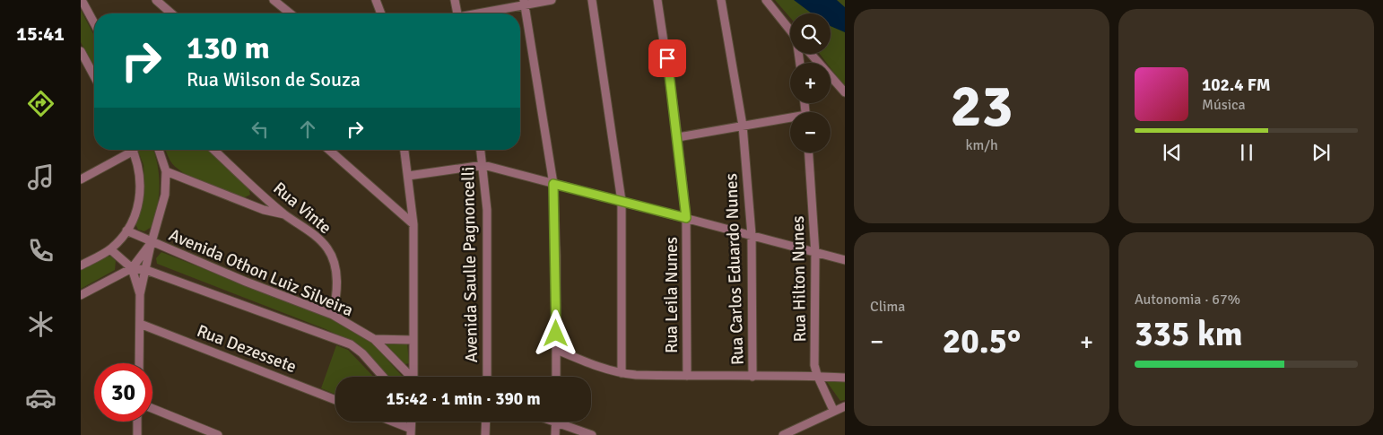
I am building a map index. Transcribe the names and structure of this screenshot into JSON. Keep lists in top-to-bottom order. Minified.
{"streets":{"street":["Rua Vinte","Avenida Saulle Pagnoncelli","Rua Carlos Eduardo Nunes","Avenida Othon Luiz Silveira","Rua Hilton Nunes","Rua Leila Nunes","Rua Dezessete"]},"crossings":[["Rua Vinte","Avenida Othon Luiz Silveira"]],"page":{"tabs":"15:41","tile":[["23","km/h"],"Clima",["Autonomia · 67%","335 km"]],"map_buttons":["+","−"],"turn":["130 m","Rua Wilson de Souza"],"song":["102.4 FM","Música"],"heat":["−","20.5°","+"],"limit":"30","trip":"15:42 · 1 min · 390 m"}}
